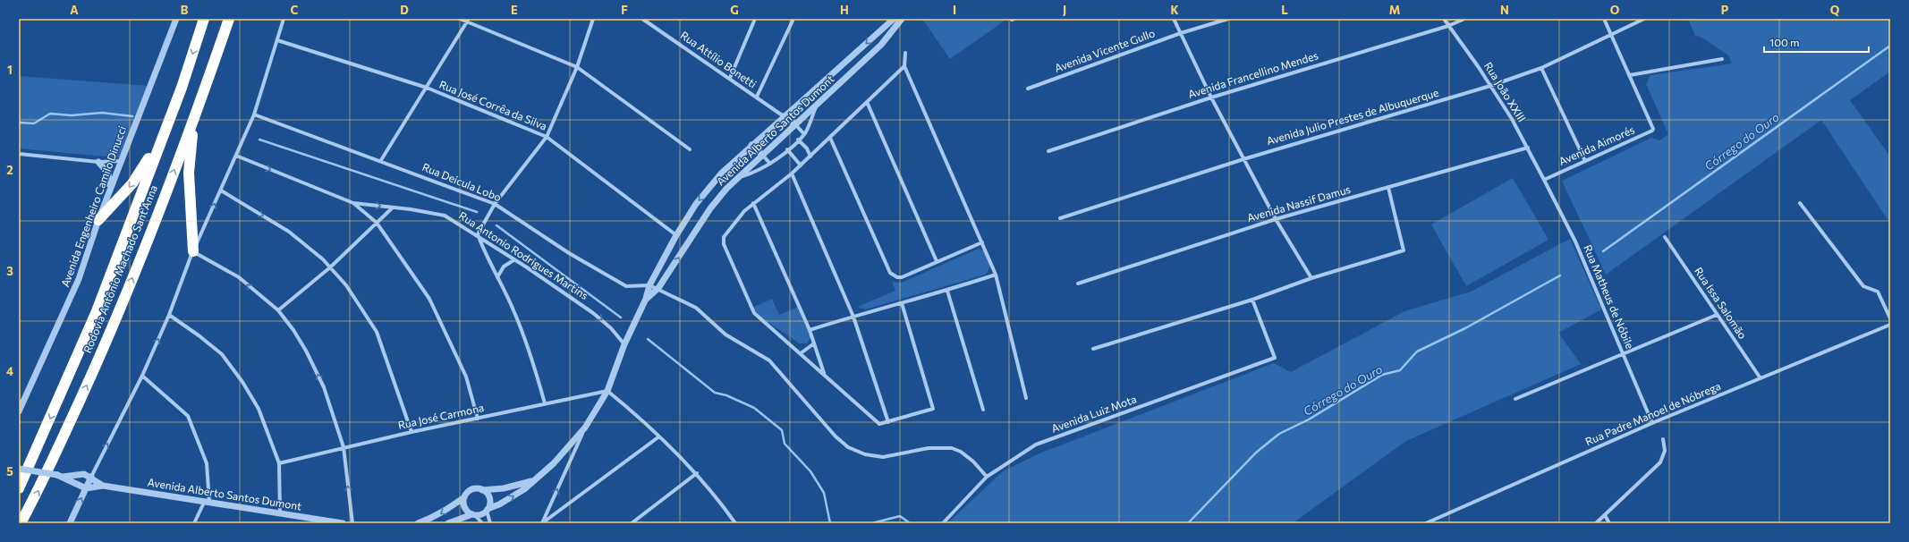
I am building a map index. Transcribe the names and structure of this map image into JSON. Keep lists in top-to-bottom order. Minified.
{"streets":{"highway":["Rodovia Antônio Machado Sant'Anna"],"street":["Avenida Vicente Gullo","Rua Attílio Bonetti","Avenida Francellino Mendes","Rua João XXIII","Rua José Corrêa da Silva","Avenida Julio Prestes de Albuquerque","Avenida Alberto Santos Dumont","Avenida Aimorés","Rua Deicula Lobo","Avenida Nassif Damus","Avenida Engenheiro Camilo Dinucci","Rua Antonio Rodrigues Martins","Rua Matheus de Nóbile","Rua Issa Salomão","Avenida Luiz Mota","Rua Padre Manoel de Nóbrega","Rua José Carmona"]},"crossings":[["Rua Attílio Bonetti","Avenida Alberto Santos Dumont"],["Avenida Francellino Mendes","Rua João XXIII"],["Rua João XXIII","Avenida Julio Prestes de Albuquerque"],["Rua João XXIII","Avenida Aimorés"],["Rua João XXIII","Avenida Nassif Damus"],["Rua João XXIII","Rua Matheus de Nóbile"],["Rua José Corrêa da Silva","Avenida Alberto Santos Dumont"],["Avenida Alberto Santos Dumont","Rua Deicula Lobo"],["Avenida Alberto Santos Dumont","Rua Antonio Rodrigues Martins"],["Avenida Alberto Santos Dumont","Rua José Carmona"],["Avenida Aimorés","Rua Matheus de Nóbile"],["Rua Deicula Lobo","Avenida Luiz Mota"],["Rua Matheus de Nóbile","Rua Padre Manoel de Nóbrega"],["Rua Issa Salomão","Rua Padre Manoel de Nóbrega"]],"one_way":["Rua Antonio Rodrigues Martins"],"water":["Córrego do Ouro"],"scale_bar":"100 m","grid":{"columns":["A","B","C","D","E","F","G","H","I","J","K","L","M","N","O","P","Q"],"rows":["1","2","3","4","5"]}}
